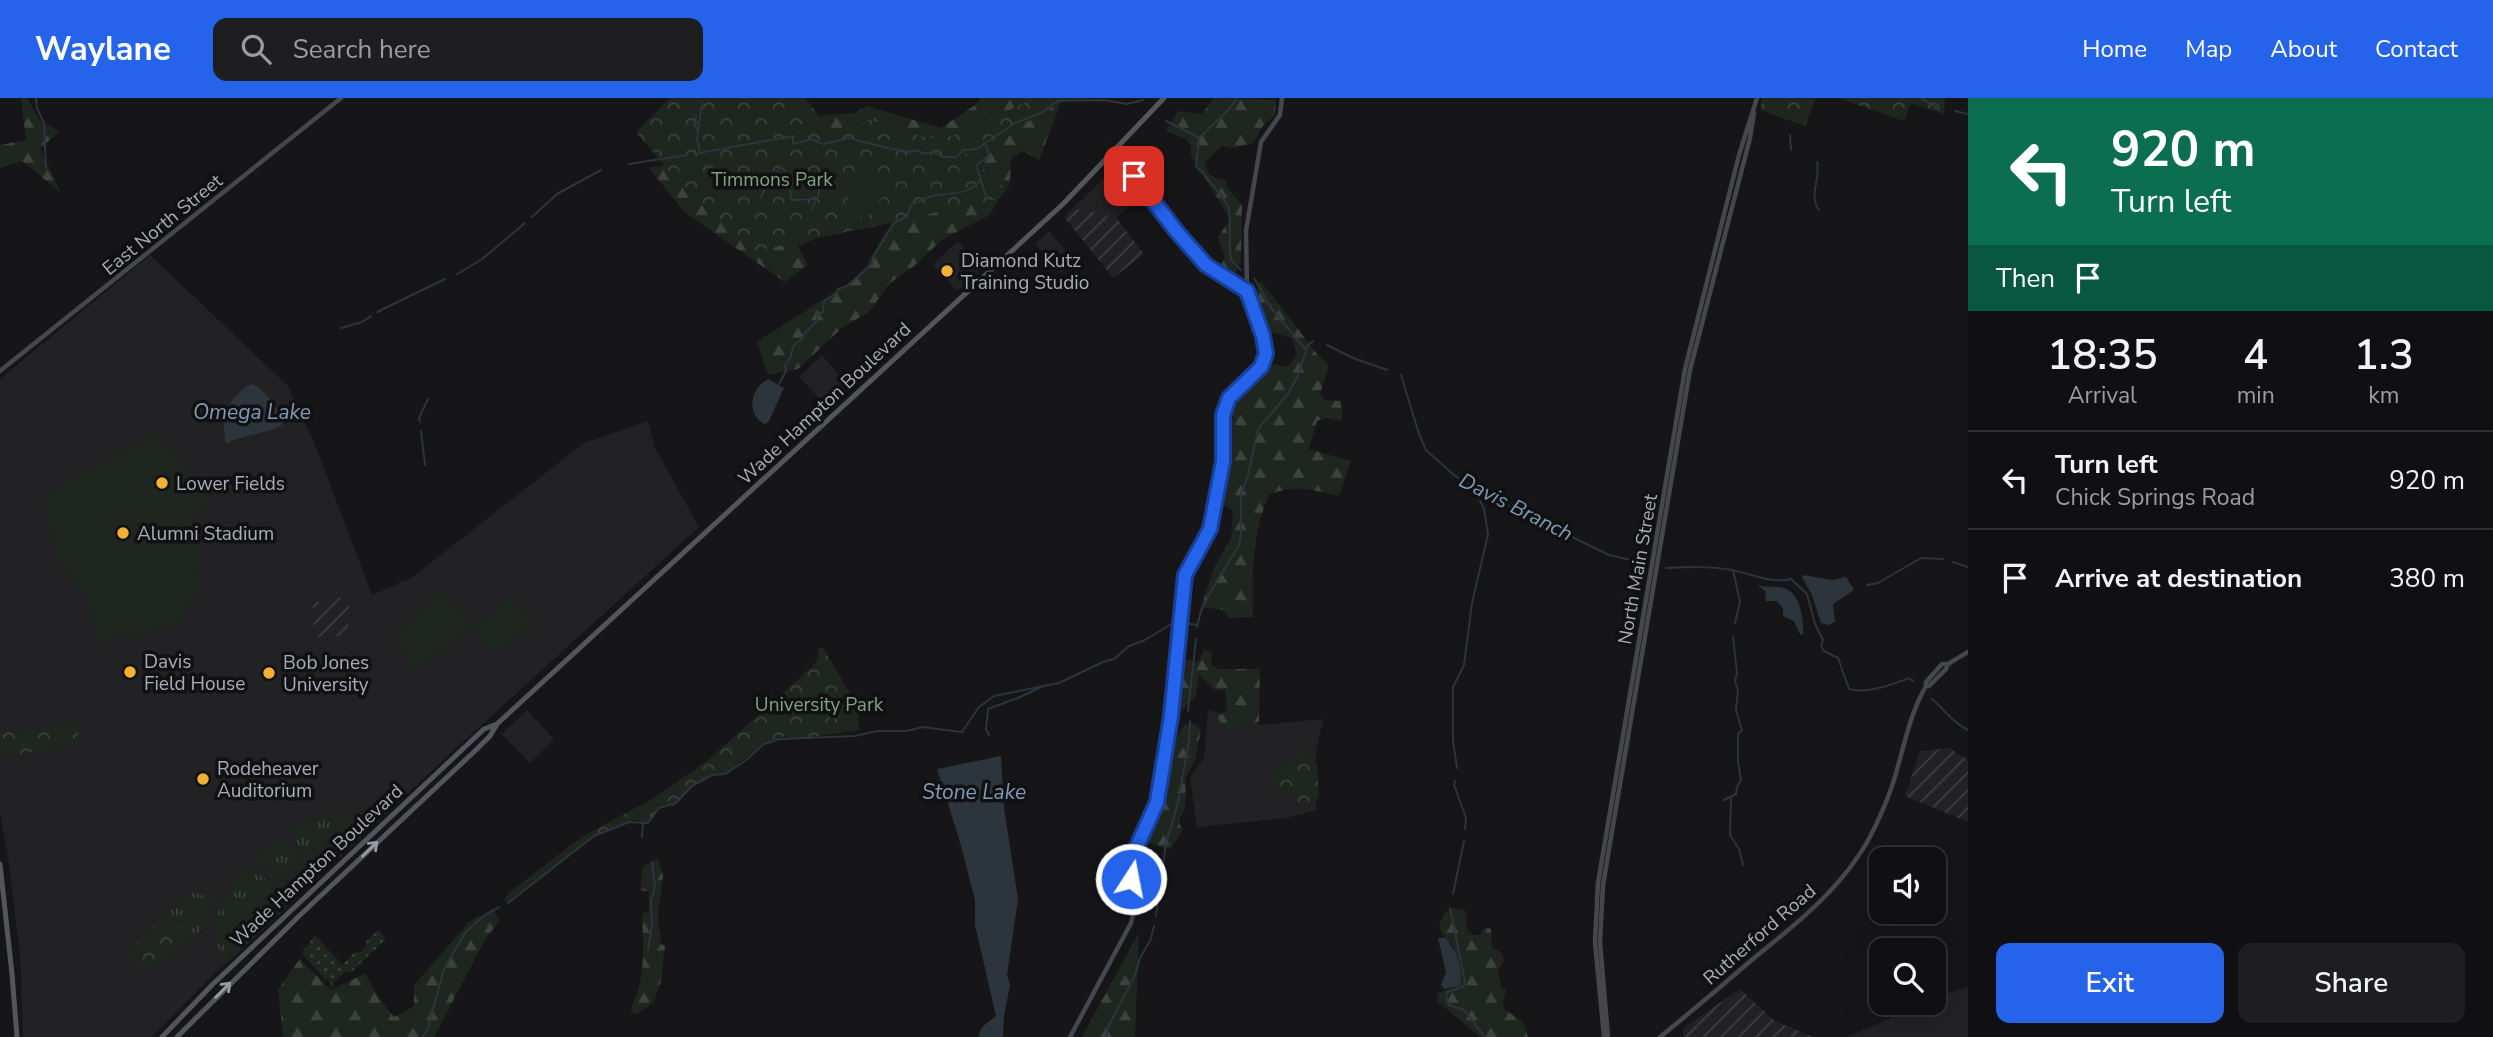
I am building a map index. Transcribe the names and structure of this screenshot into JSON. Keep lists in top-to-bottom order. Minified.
{"streets":{"main road":["Wade Hampton Boulevard"],"street":["East North Street","North Main Street","Rutherford Road"]},"water":["Omega Lake","Davis Branch","Stone Lake"],"parks":["Timmons Park","University Park"],"places":["Diamond Kutz Training Studio","Lower Fields","Alumni Stadium","Davis Field House","Bob Jones University","Rodeheaver Auditorium"],"page":{"header":"Waylane","search":"Search here","nav":["Home","Map","About","Contact"],"turn":["920 m","Turn left"],"then":"Then","eta":["18:35","Arrival","4","min","1.3","km"],"list":[{"name":"Turn left","note":"Chick Springs Road","value":"920 m"},{"name":"Arrive at destination","value":"380 m"}],"buttons":["Exit","Share"]}}
